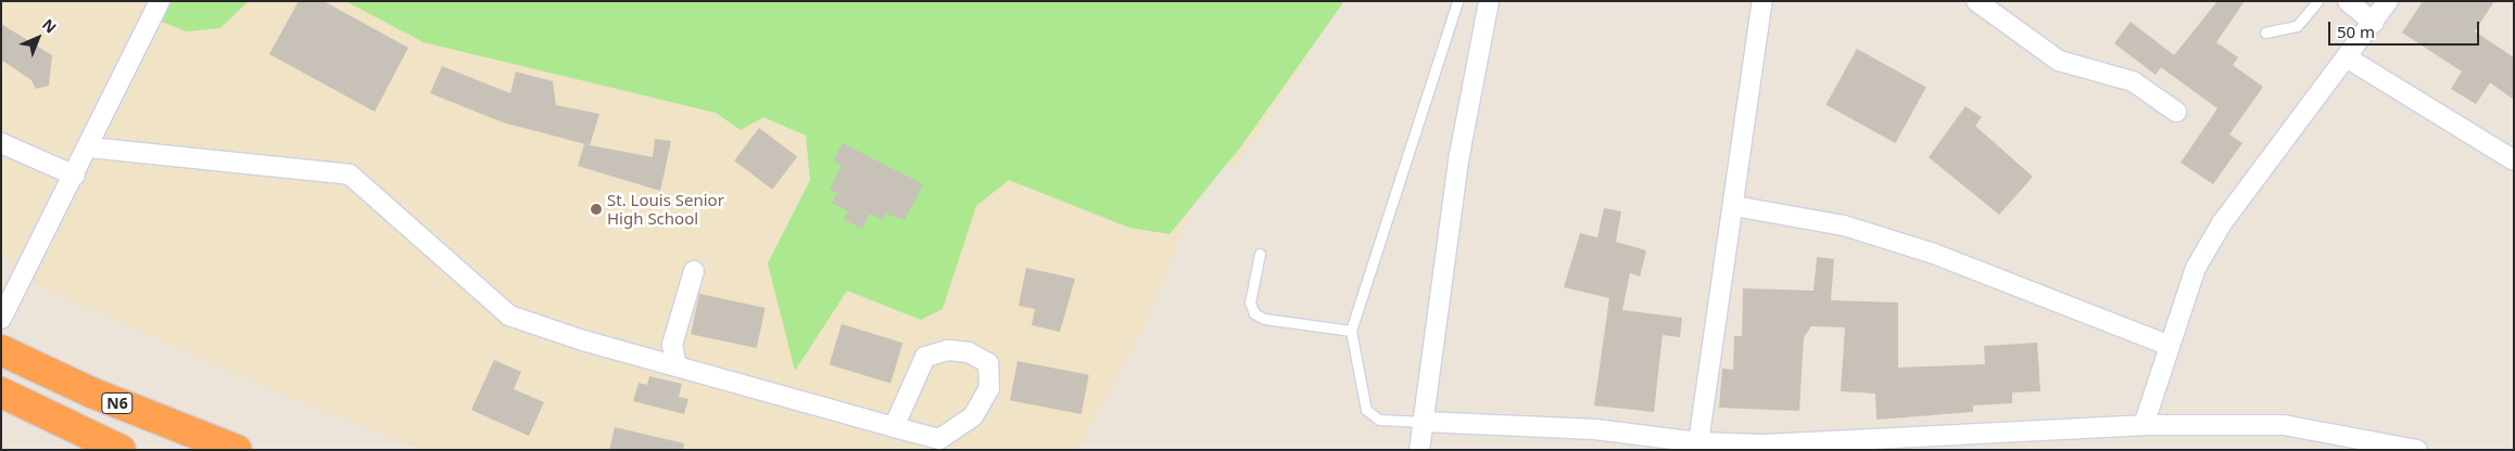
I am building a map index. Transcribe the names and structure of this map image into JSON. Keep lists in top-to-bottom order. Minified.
{"streets":{"highway":["N6"]},"places":["St. Louis Senior High School"],"scale_bar":"50 m","north":"top right"}
